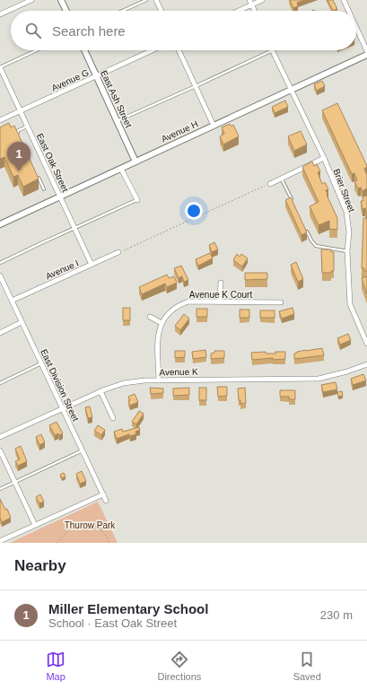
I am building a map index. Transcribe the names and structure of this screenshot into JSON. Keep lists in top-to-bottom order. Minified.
{"streets":{"street":["Avenue G","East Ash Street","Avenue H","East Oak Street","Brier Street","Avenue I","Avenue K Court","Avenue K","East Division Street"]},"crossings":[["Avenue G","East Ash Street"],["Avenue G","East Oak Street"],["East Ash Street","Avenue H"],["Avenue H","East Oak Street"],["Avenue H","Brier Street"],["East Oak Street","Avenue I"],["Avenue I","East Division Street"],["Avenue K Court","Avenue K"],["Avenue K","East Division Street"]],"parks":["Thurow Park"],"page":{"search":"Search here","pins":"1","heading":"Nearby","list":[{"mark":"1","name":"Miller Elementary School","note":"School · East Oak Street","value":"230 m"}],"nav":["Map","Directions","Saved"]}}
